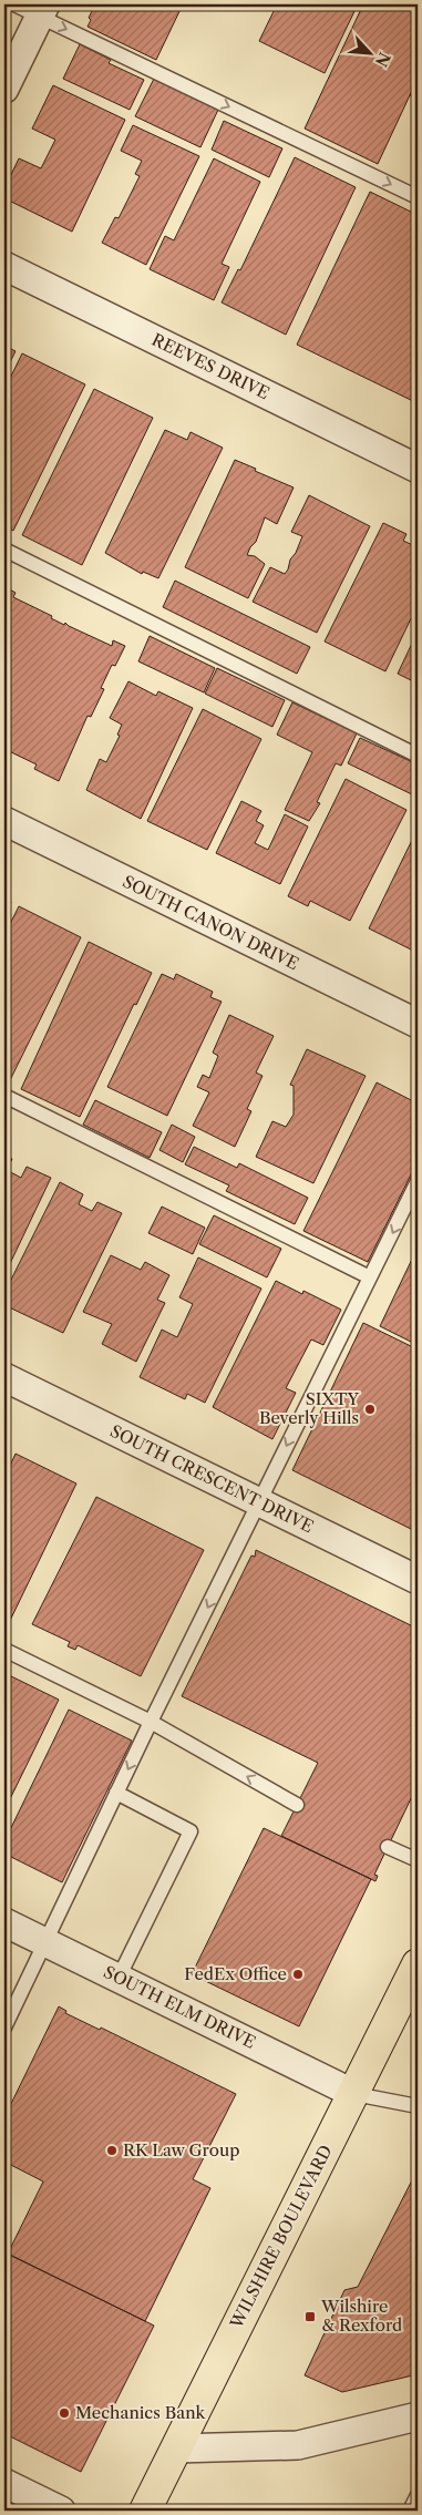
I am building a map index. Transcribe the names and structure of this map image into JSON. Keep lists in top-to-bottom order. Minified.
{"streets":{"main road":["WILSHIRE BOULEVARD"],"street":["REEVES DRIVE","SOUTH CANON DRIVE","SOUTH CRESCENT DRIVE","SOUTH ELM DRIVE"]},"crossings":[["SOUTH ELM DRIVE","WILSHIRE BOULEVARD"]],"places":{"other":["SIXTY Beverly Hills","FedEx Office","RK Law Group","Mechanics Bank"],"transit":["Wilshire & Rexford"]},"north":"bottom right"}
